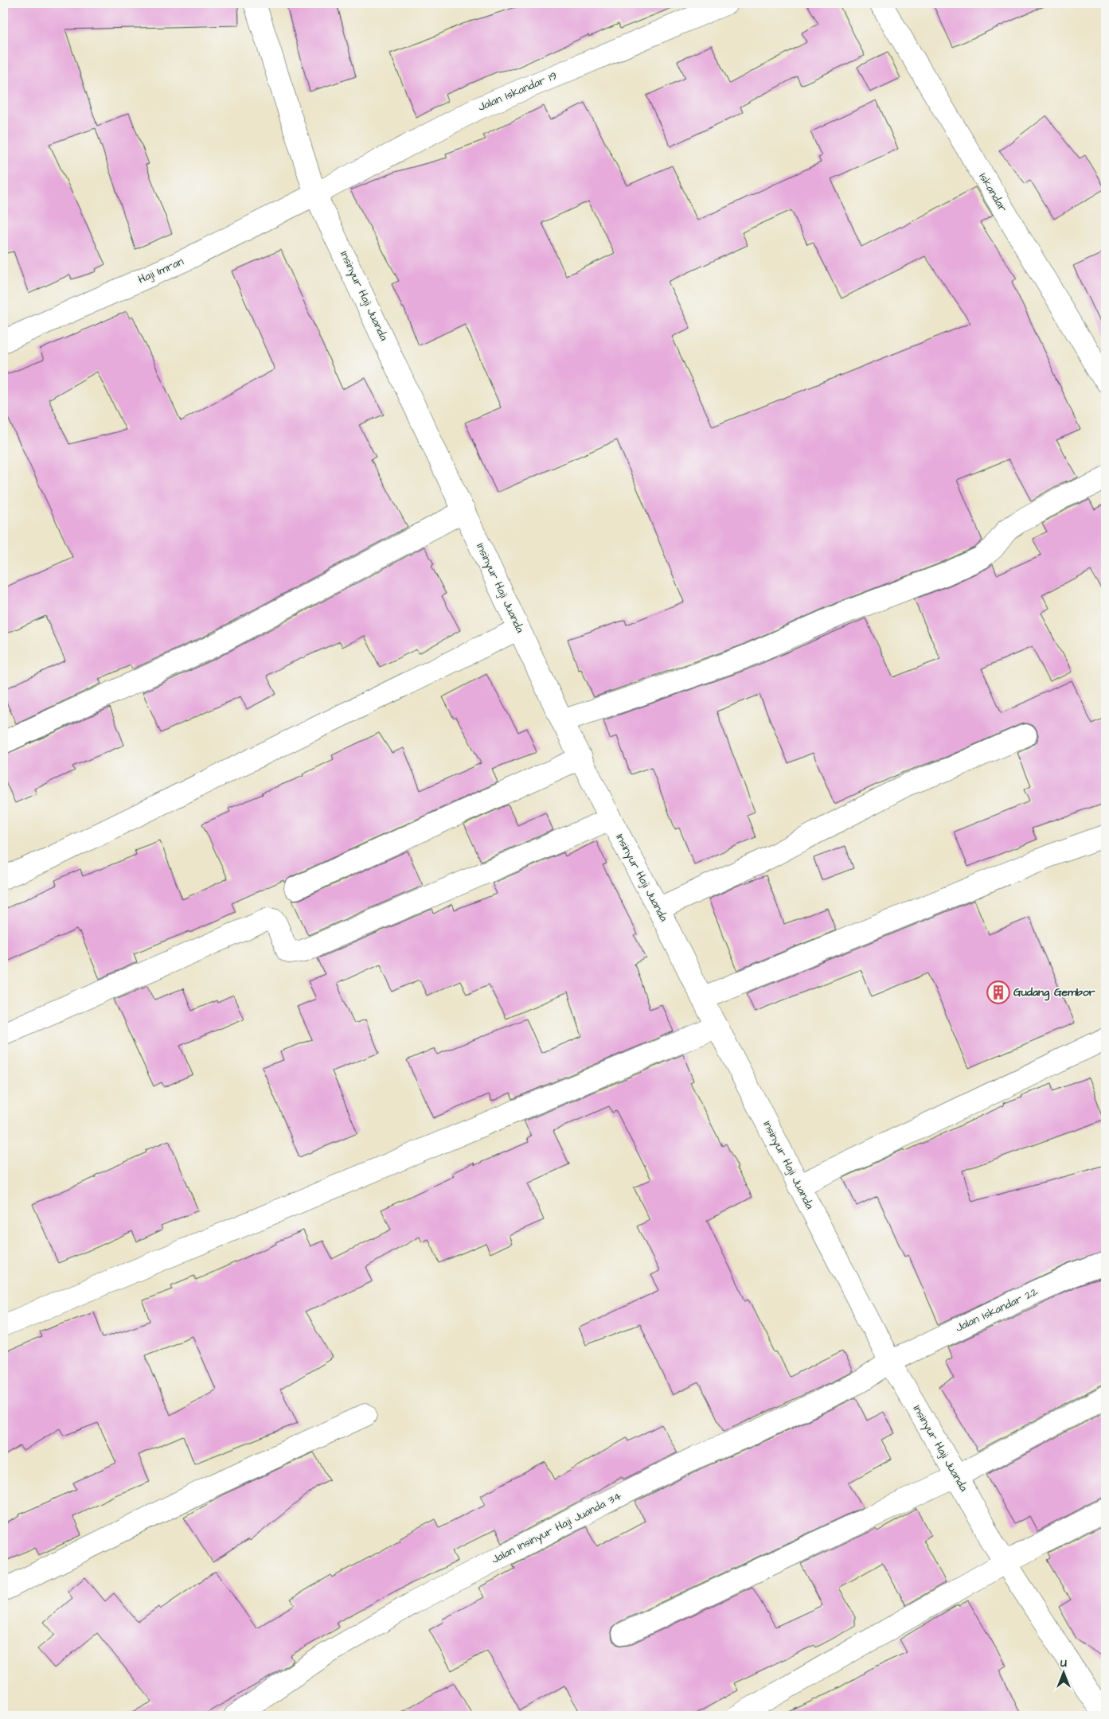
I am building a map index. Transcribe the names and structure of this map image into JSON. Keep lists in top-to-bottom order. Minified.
{"streets":{"street":["Jalan Iskandar 19","Iskandar","Haji Imran","Insinyur Haji Juanda","Jalan Iskandar 22","Jalan Insinyur Haji Juanda 34"]},"crossings":[["Jalan Iskandar 19","Haji Imran"],["Jalan Iskandar 19","Insinyur Haji Juanda"],["Haji Imran","Insinyur Haji Juanda"],["Insinyur Haji Juanda","Jalan Iskandar 22"],["Insinyur Haji Juanda","Jalan Insinyur Haji Juanda 34"],["Jalan Iskandar 22","Jalan Insinyur Haji Juanda 34"]],"places":{"building":["Gudang Gembor"]},"north":"top"}
